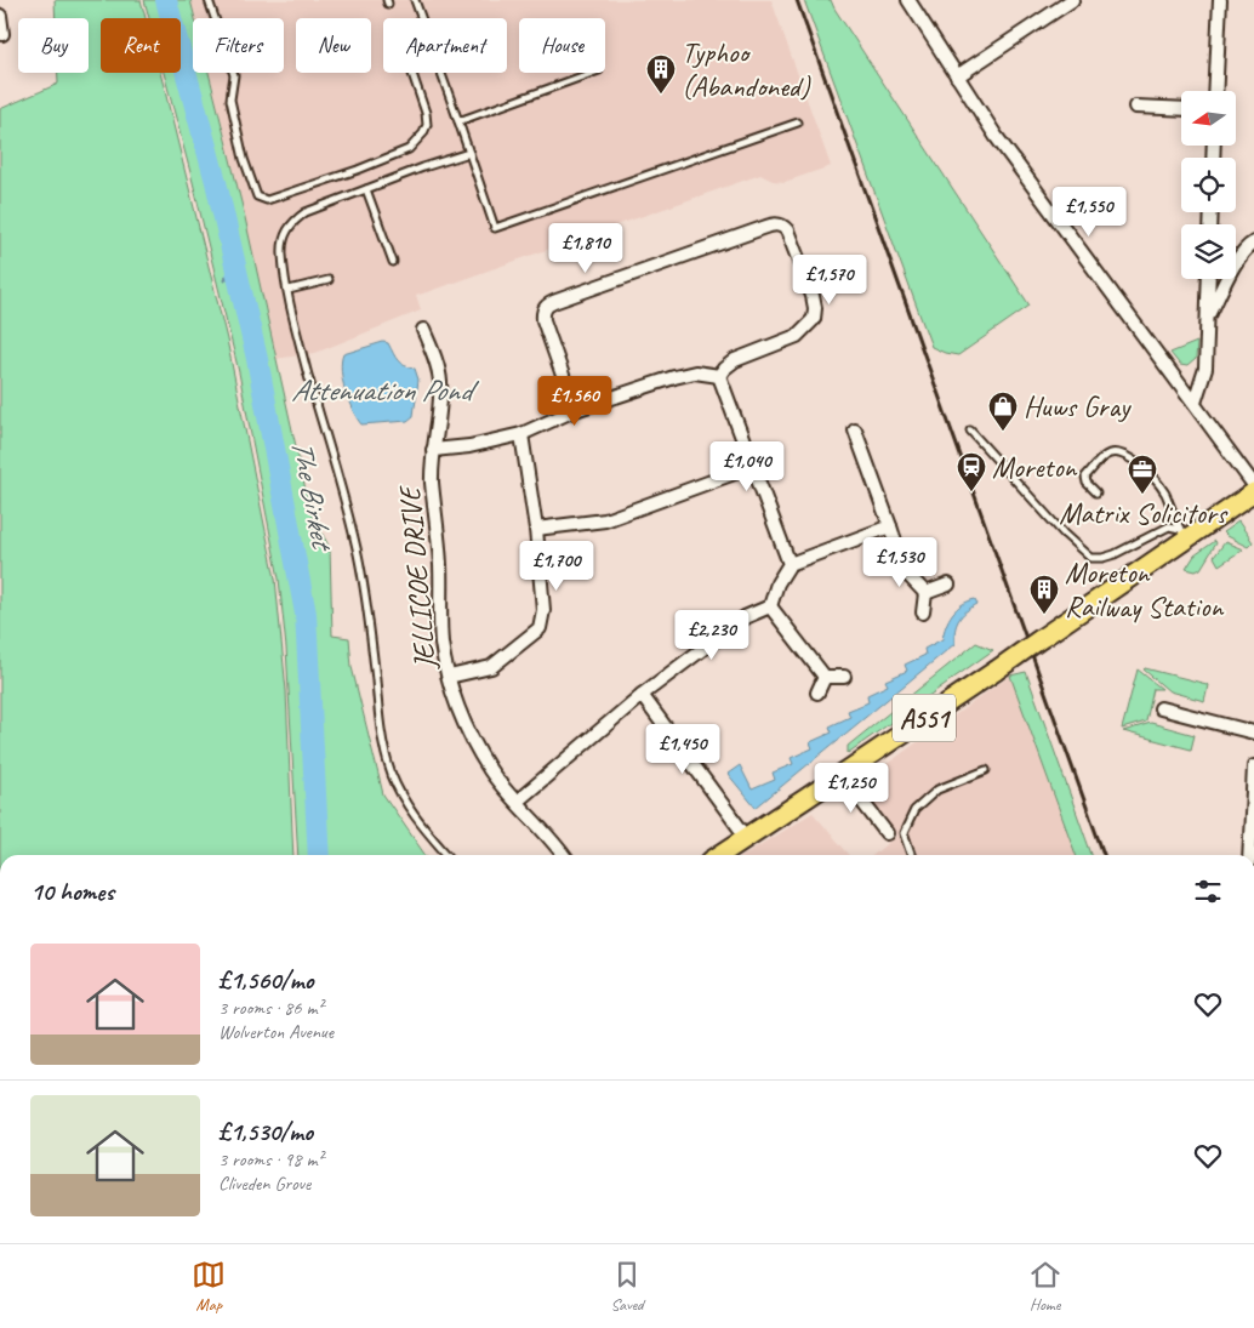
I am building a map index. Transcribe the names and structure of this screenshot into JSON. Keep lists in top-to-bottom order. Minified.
{"streets":{"main road":["A551"],"street":["JELLICOE DRIVE"]},"water":["Attenuation Pond","The Birket"],"places":{"building":["Typhoo (Abandoned)","Moreton Railway Station"],"shop":["Huws Gray"],"station":["Moreton"],"office":["Matrix Solicitors"]},"north":"left","page":{"chip":["Buy","Rent","Filters","New","Apartment","House"],"price":["£1,550","£1,810","£1,570","£1,560","£1,040","£1,530","£1,700","£2,230","£1,450","£1,250"],"heading":"10 homes","list":[{"name":"£1,560/mo","note":"3 rooms · 86 m² · Wolverton Avenue"},{"name":"£1,530/mo","note":"3 rooms · 98 m² · Cliveden Grove"}],"tabs":["Map","Saved","Home"]}}
